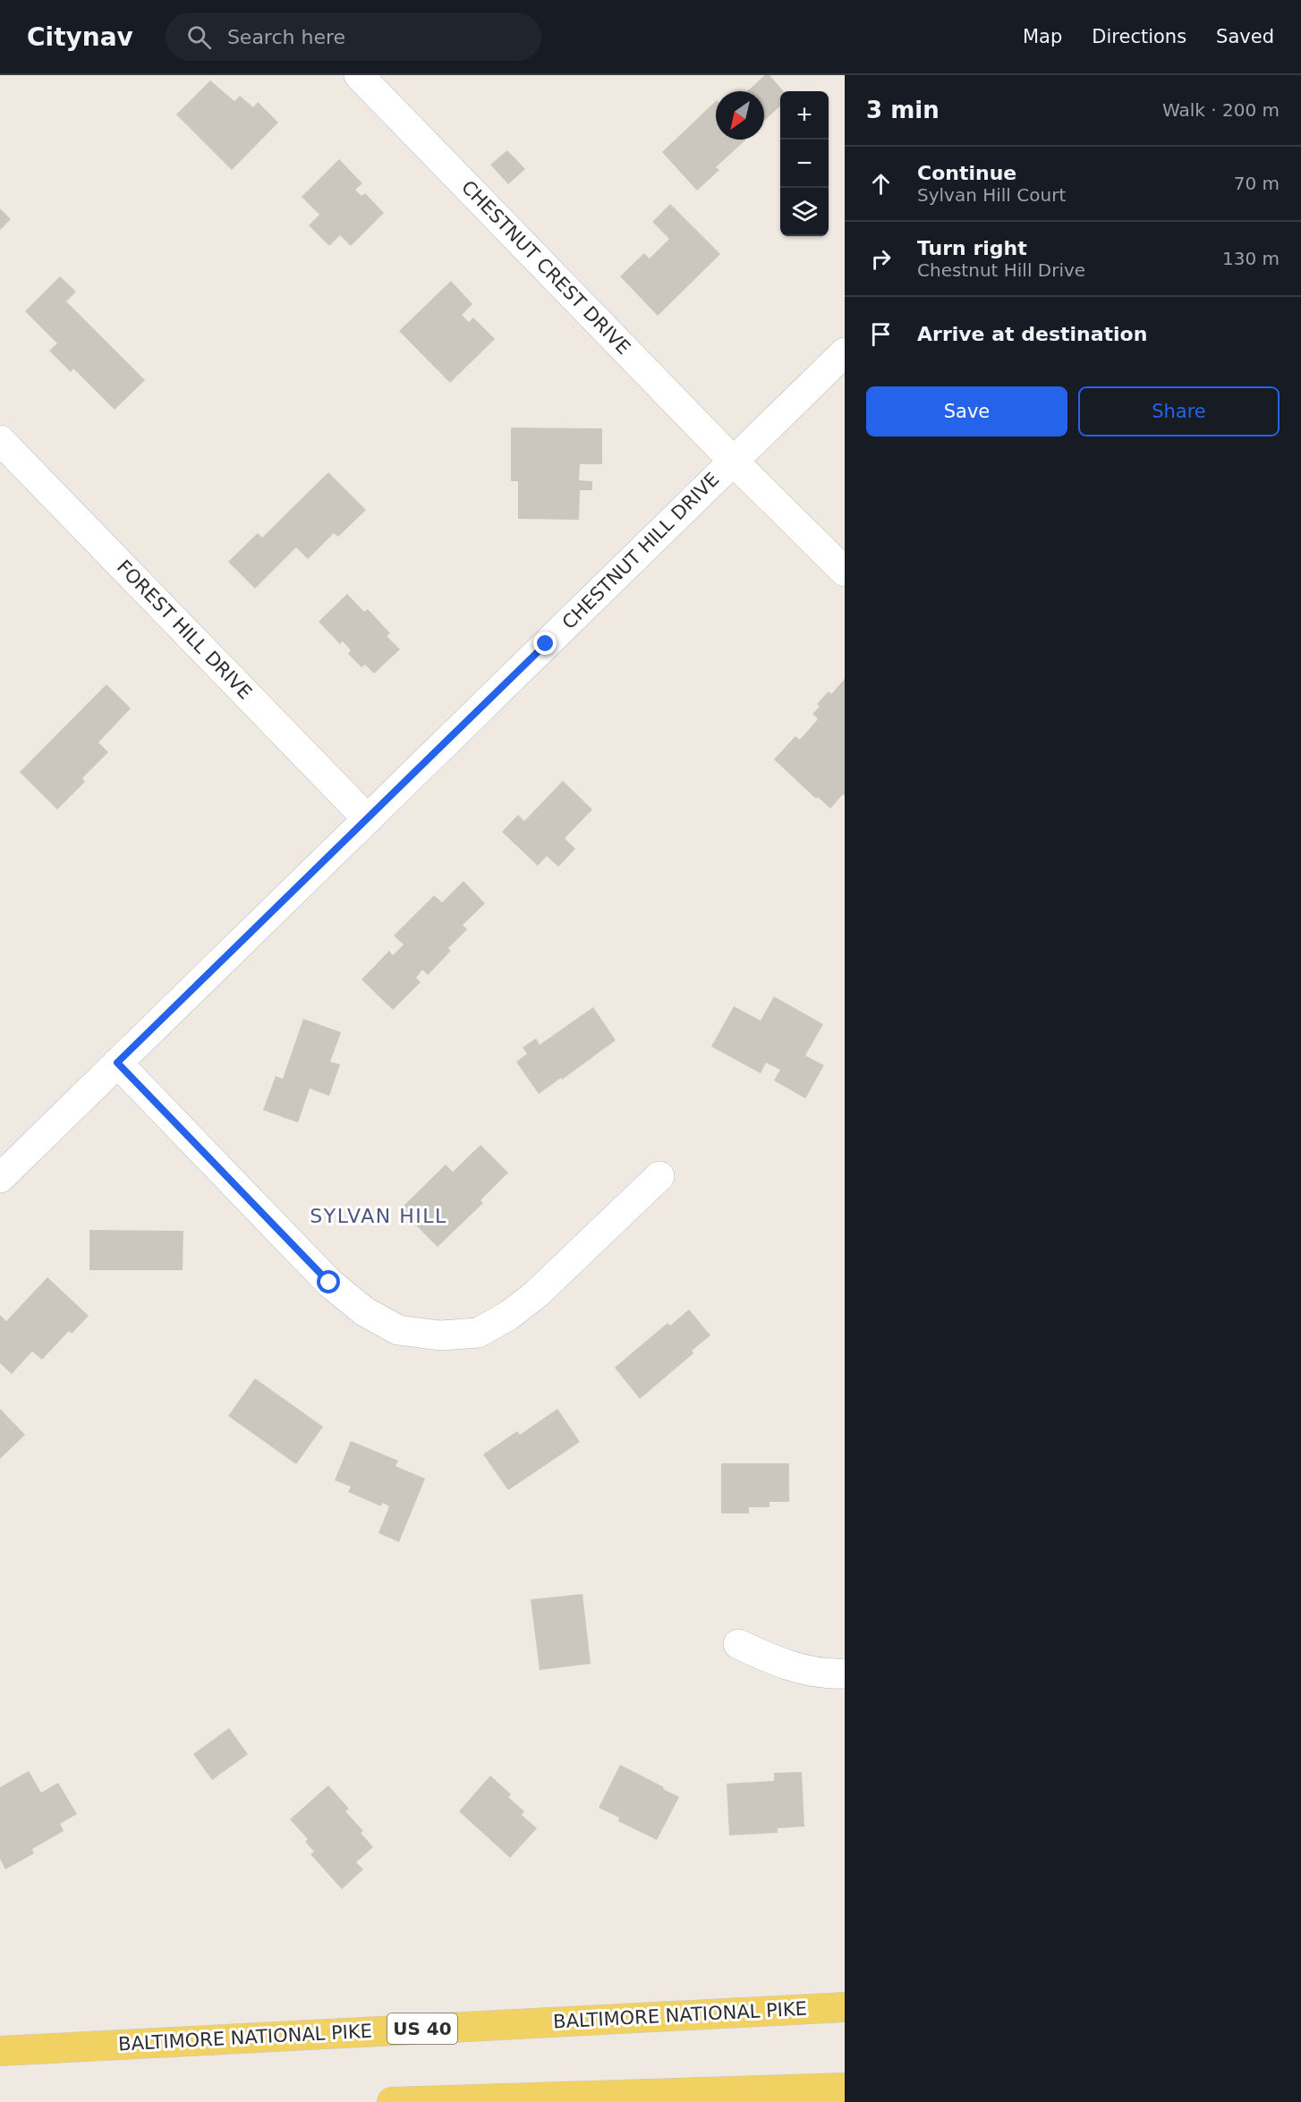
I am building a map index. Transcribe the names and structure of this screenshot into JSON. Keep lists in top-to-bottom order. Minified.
{"streets":{"main road":["BALTIMORE NATIONAL PIKE","US 40"],"street":["CHESTNUT CREST DRIVE","CHESTNUT HILL DRIVE","FOREST HILL DRIVE"]},"crossings":[["CHESTNUT CREST DRIVE","CHESTNUT HILL DRIVE"],["CHESTNUT HILL DRIVE","FOREST HILL DRIVE"]],"districts":["SYLVAN HILL"],"north":"bottom left","page":{"header":"Citynav","search":"Search here","nav":["Map","Directions","Saved"],"heading":["3 min","Walk · 200 m"],"map_buttons":["+","−"],"list":[["Continue","Sylvan Hill Court","70 m"],["Turn right","Chestnut Hill Drive","130 m"],"Arrive at destination"],"buttons":["Save","Share"]}}
